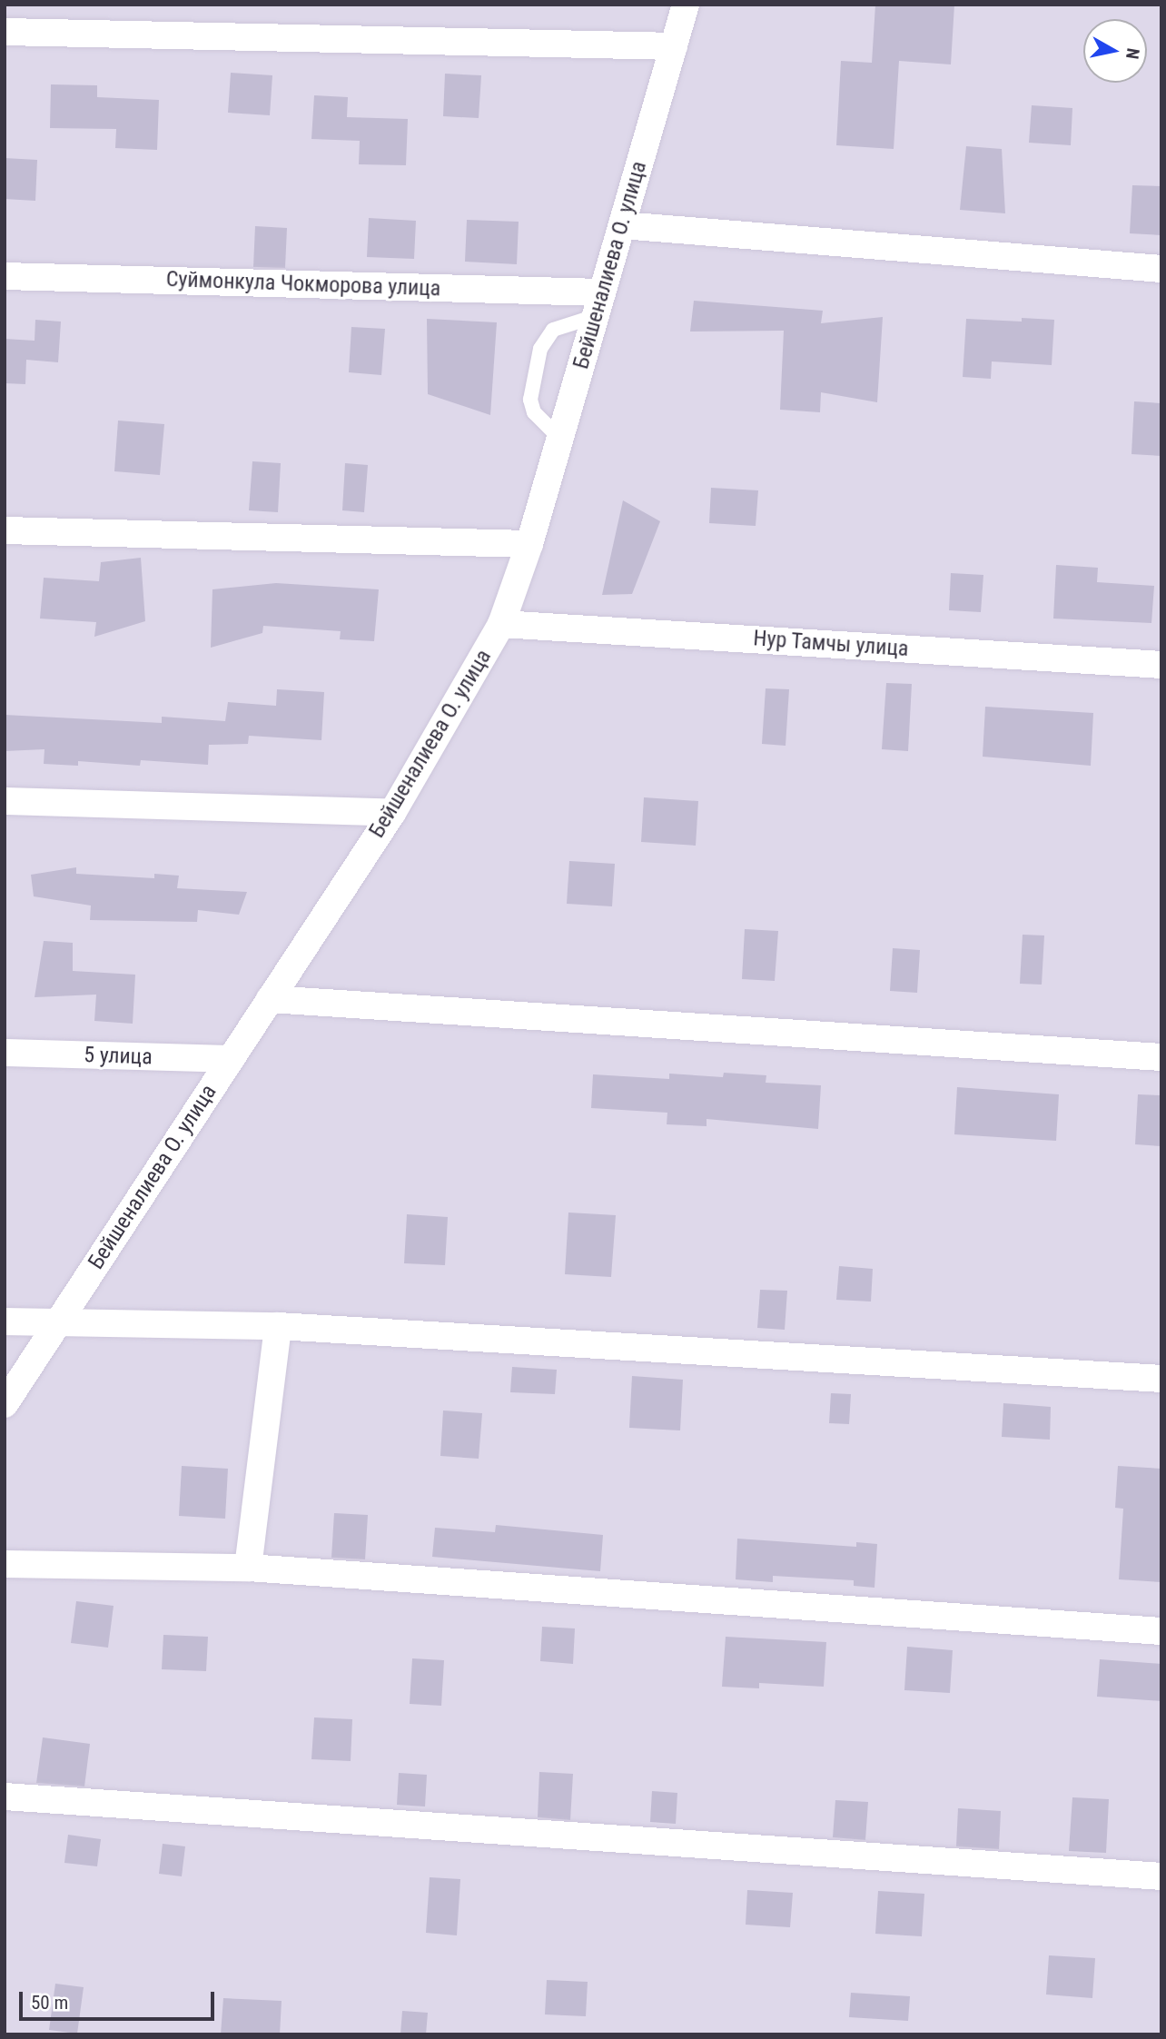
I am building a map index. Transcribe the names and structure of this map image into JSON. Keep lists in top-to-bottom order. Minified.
{"streets":{"street":["Бейшеналиева О. улица","Суймонкула Чокморова улица","Нур Тамчы улица","5 улица"]},"crossings":[["Бейшеналиева О. улица","Суймонкула Чокморова улица"],["Бейшеналиева О. улица","Нур Тамчы улица"],["Бейшеналиева О. улица","5 улица"]],"scale_bar":"50 m","north":"right"}
